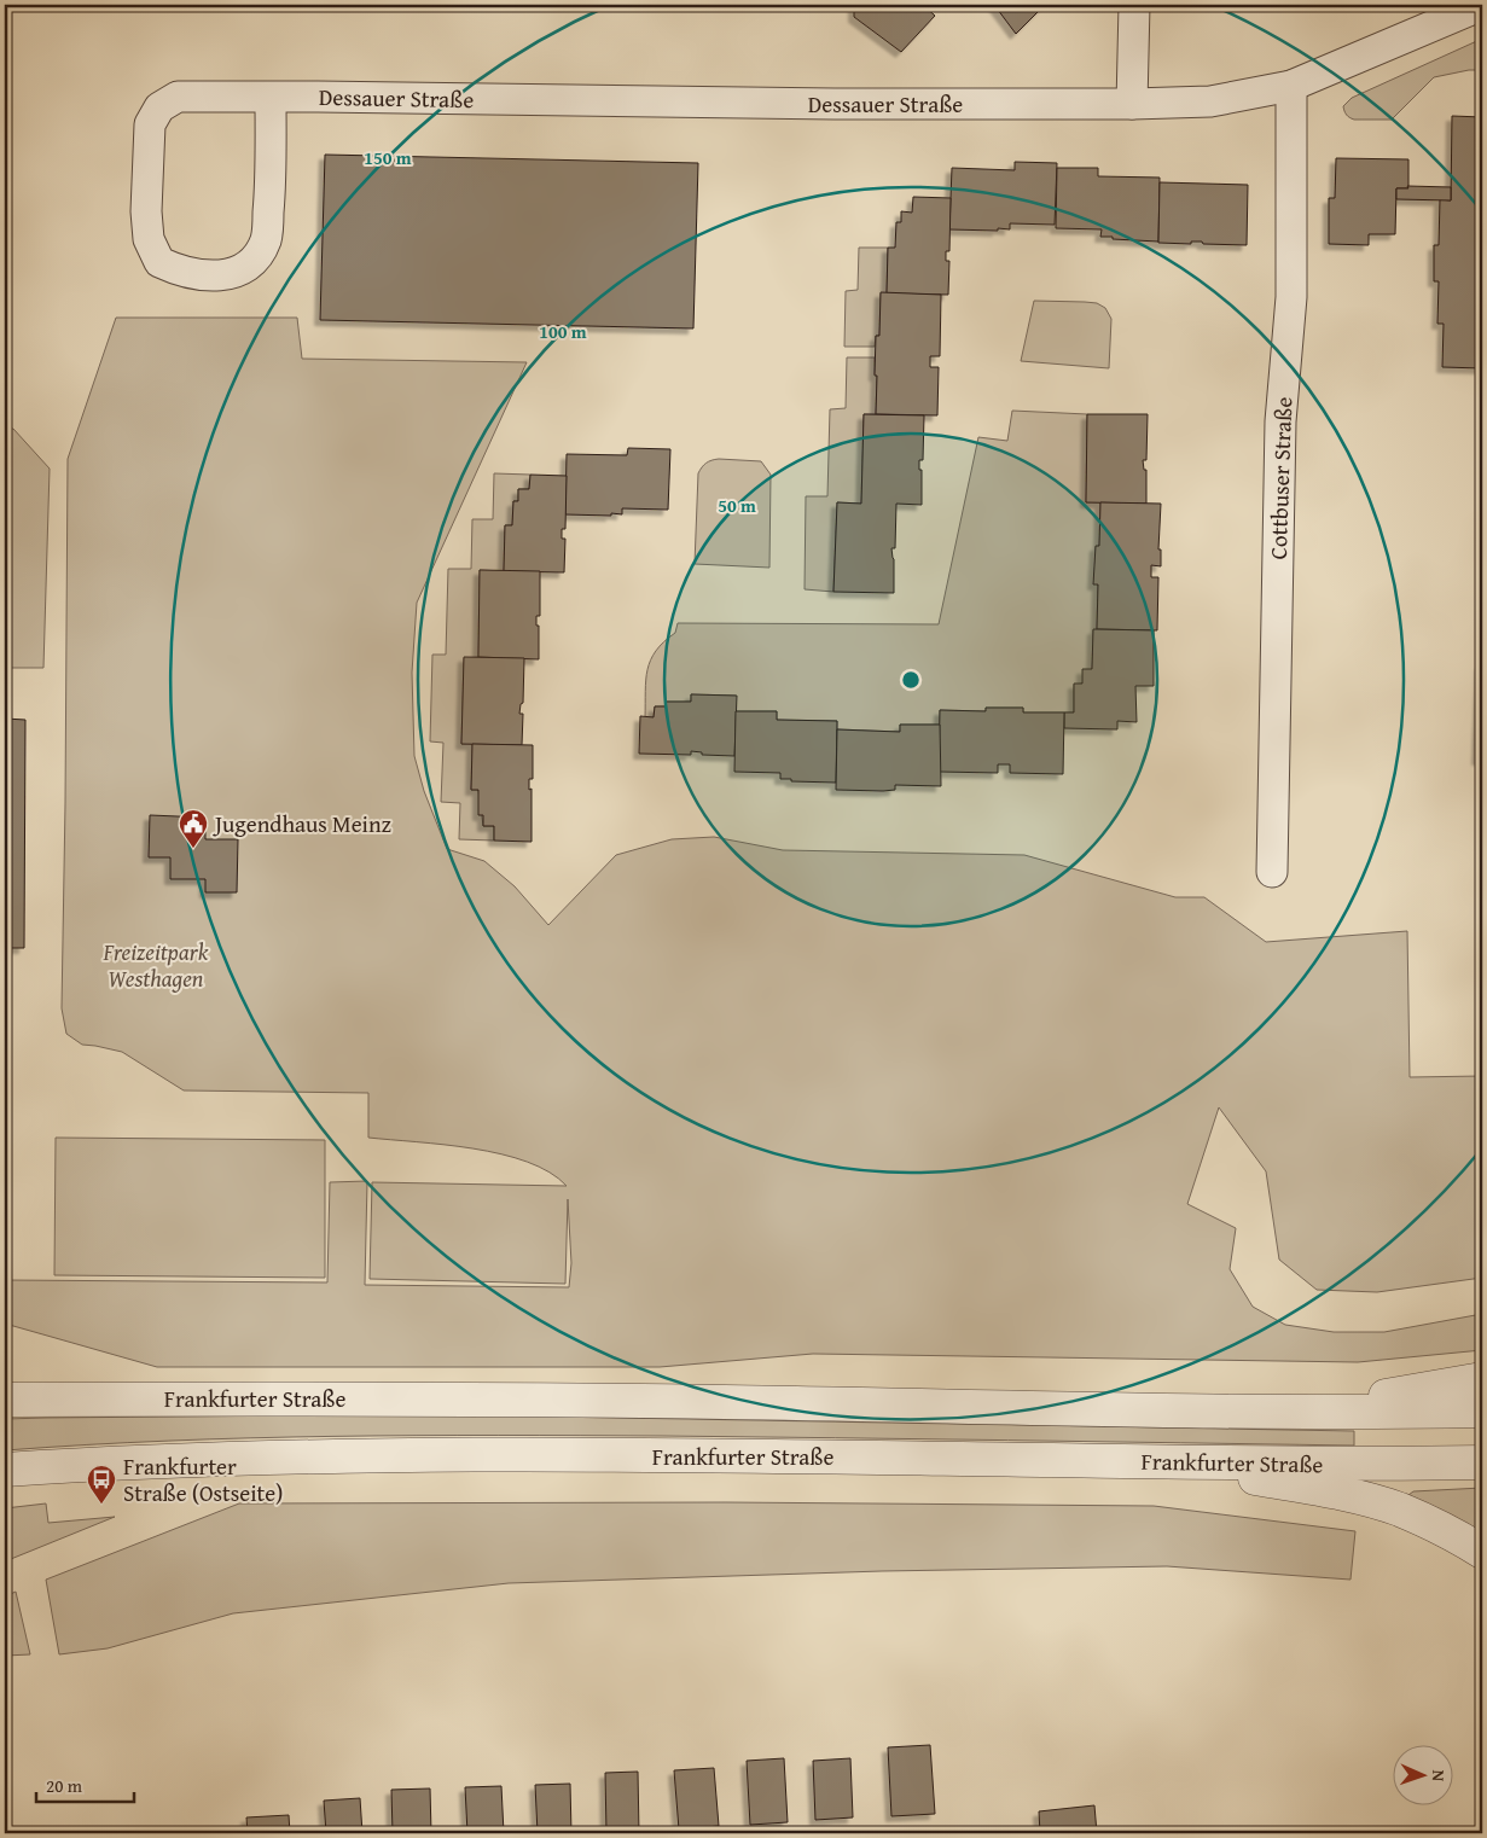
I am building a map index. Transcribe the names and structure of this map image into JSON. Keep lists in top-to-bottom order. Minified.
{"streets":{"street":["Dessauer Straße","Cottbuser Straße","Frankfurter Straße"]},"crossings":[["Dessauer Straße","Cottbuser Straße"]],"parks":["Freizeitpark Westhagen"],"places":{"public building":["Jugendhaus Meinz"],"bus stop":["Frankfurter Straße (Ostseite)"]},"scale_bar":"20 m","north":"right","rings":["150 m","100 m","50 m"]}
